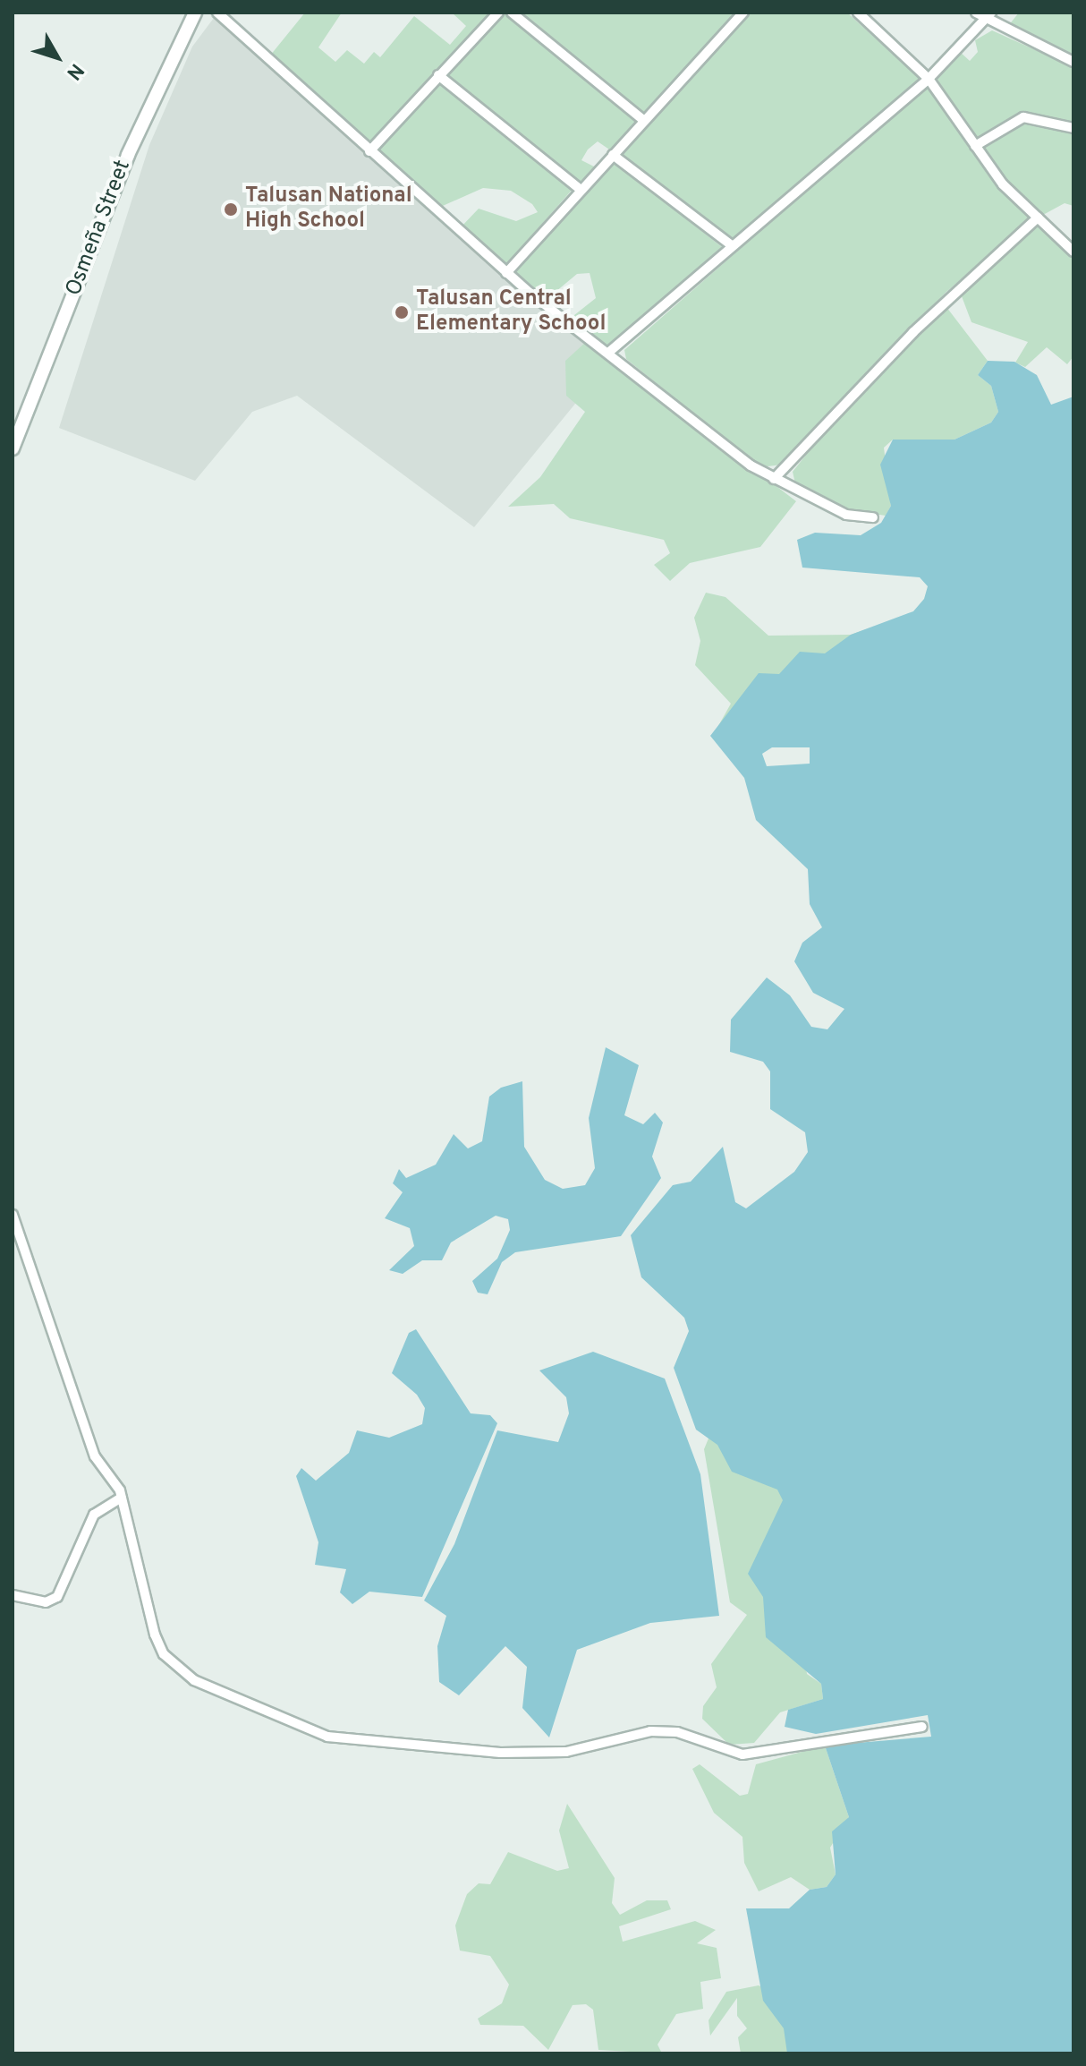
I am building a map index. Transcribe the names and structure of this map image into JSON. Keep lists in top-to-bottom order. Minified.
{"streets":{"main road":["Osmeña Street"]},"places":["Talusan National High School","Talusan Central Elementary School"],"north":"bottom right"}
